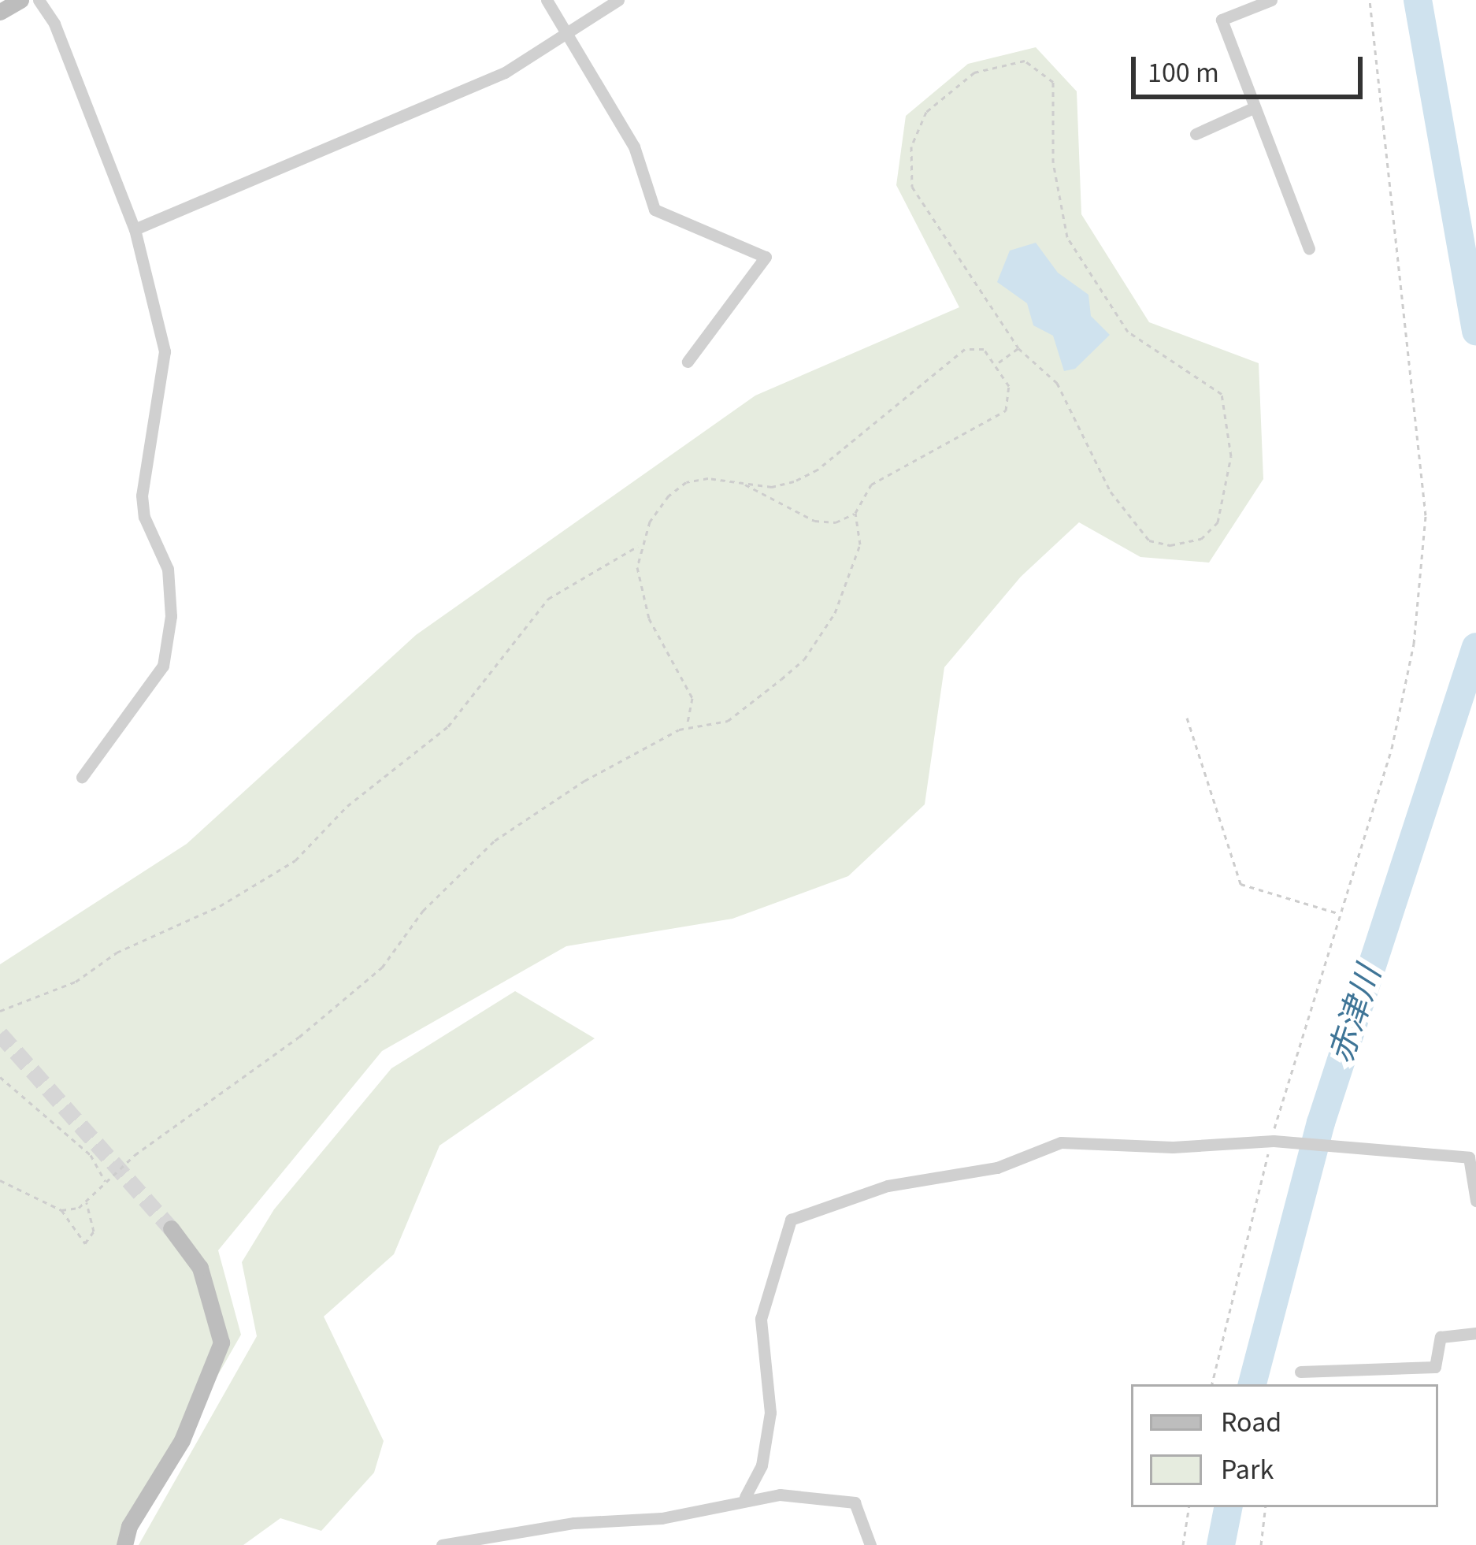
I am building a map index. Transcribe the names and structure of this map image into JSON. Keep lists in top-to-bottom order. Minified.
{"water":["赤津川"],"legend":["Road","Park"],"scale_bar":"100 m"}
